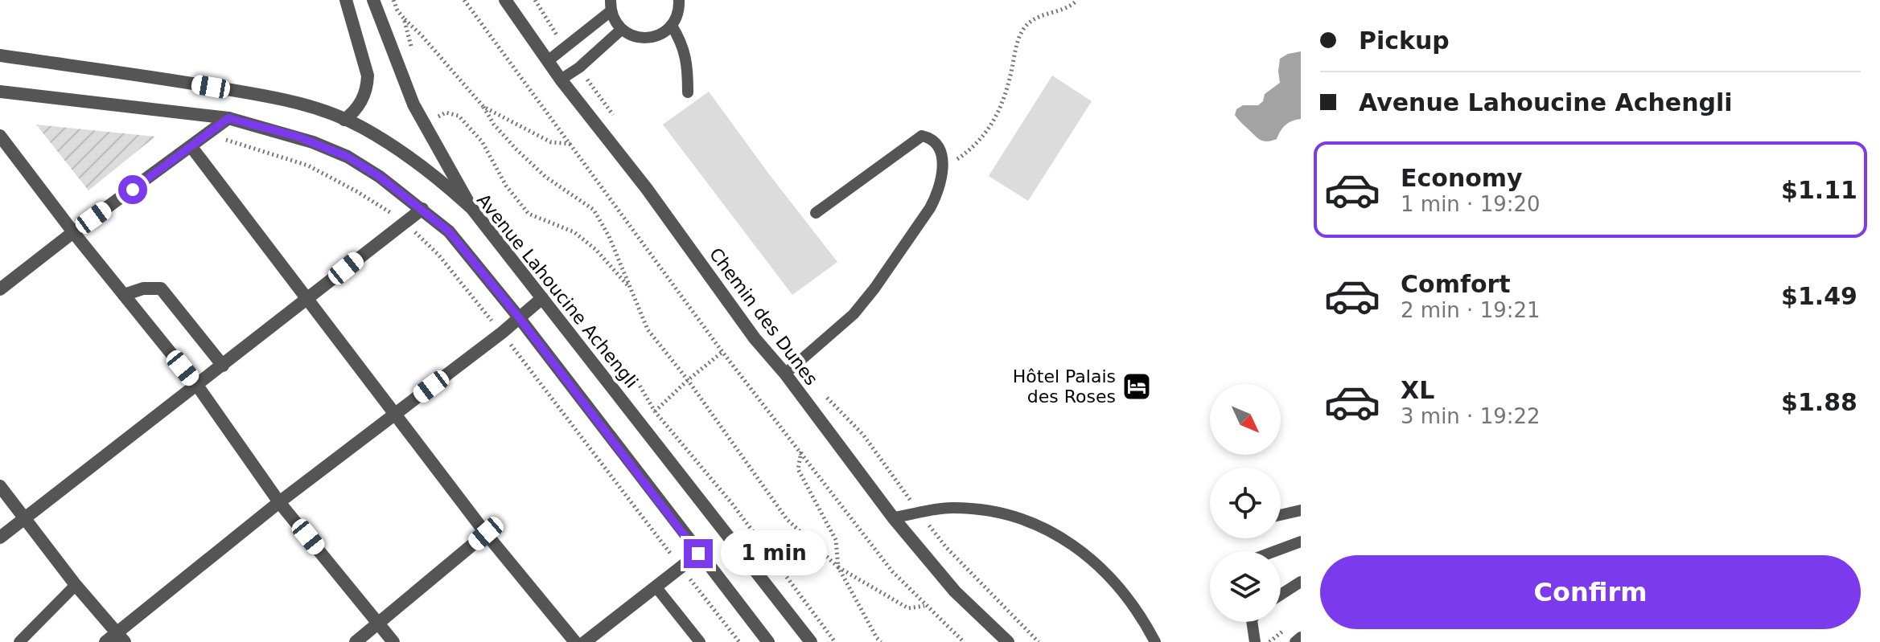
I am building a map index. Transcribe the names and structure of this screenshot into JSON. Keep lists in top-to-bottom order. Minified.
{"streets":{"street":["Avenue Lahoucine Achengli","Chemin des Dunes"]},"places":{"hotel":["Hôtel Palais des Roses"]},"north":"bottom right","page":{"banner":["Pickup","Avenue Lahoucine Achengli"],"list":[{"name":"Economy","note":"1 min · 19:20","value":"$1.11"},{"name":"Comfort","note":"2 min · 19:21","value":"$1.49"},{"name":"XL","note":"3 min · 19:22","value":"$1.88"}],"bubble":"1 min","buttons":"Confirm"}}
